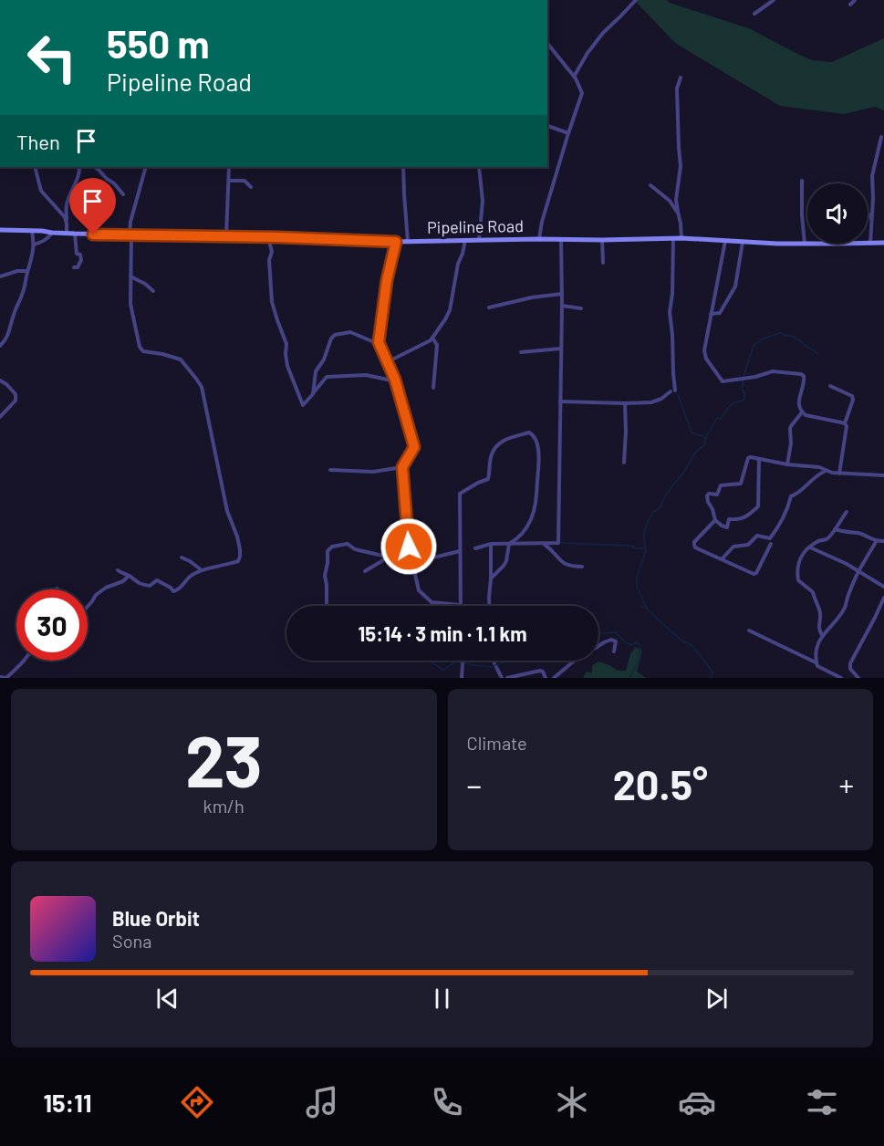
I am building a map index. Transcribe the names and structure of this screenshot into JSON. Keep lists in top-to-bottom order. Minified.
{"streets":{"street":["Pipeline Road"]},"page":{"turn":["550 m","Pipeline Road"],"then":"Then","limit":"30","trip":"15:14 · 3 min · 1.1 km","tile":[["23","km/h"],"Climate"],"heat":["−","20.5°","+"],"song":["Blue Orbit","Sona"],"tabs":"15:11"}}
